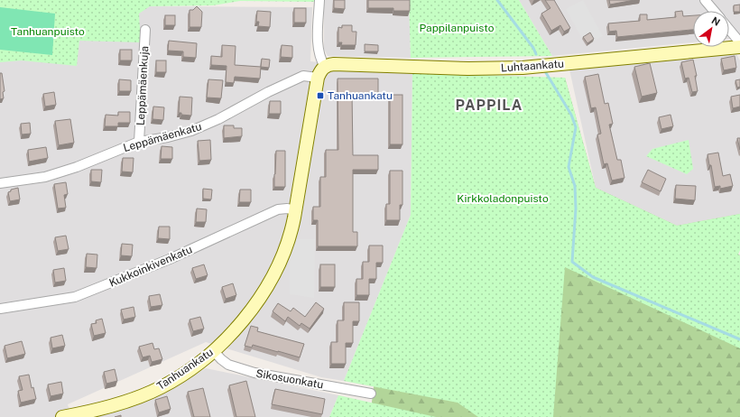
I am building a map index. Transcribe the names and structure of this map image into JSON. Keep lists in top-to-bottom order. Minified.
{"streets":{"street":["Luhtaankatu","Leppämäenkuja","Leppämäenkatu","Kukkoinkivenkatu","Tanhuankatu","Sikosuonkatu"]},"crossings":[["Luhtaankatu","Leppämäenkatu"],["Luhtaankatu","Tanhuankatu"],["Leppämäenkuja","Leppämäenkatu"],["Leppämäenkatu","Tanhuankatu"],["Kukkoinkivenkatu","Tanhuankatu"],["Tanhuankatu","Sikosuonkatu"]],"districts":["PAPPILA"],"parks":["Pappilanpuisto","Tanhuanpuisto","Kirkkoladonpuisto"],"places":{"transit":["Tanhuankatu"]},"north":"top right"}
